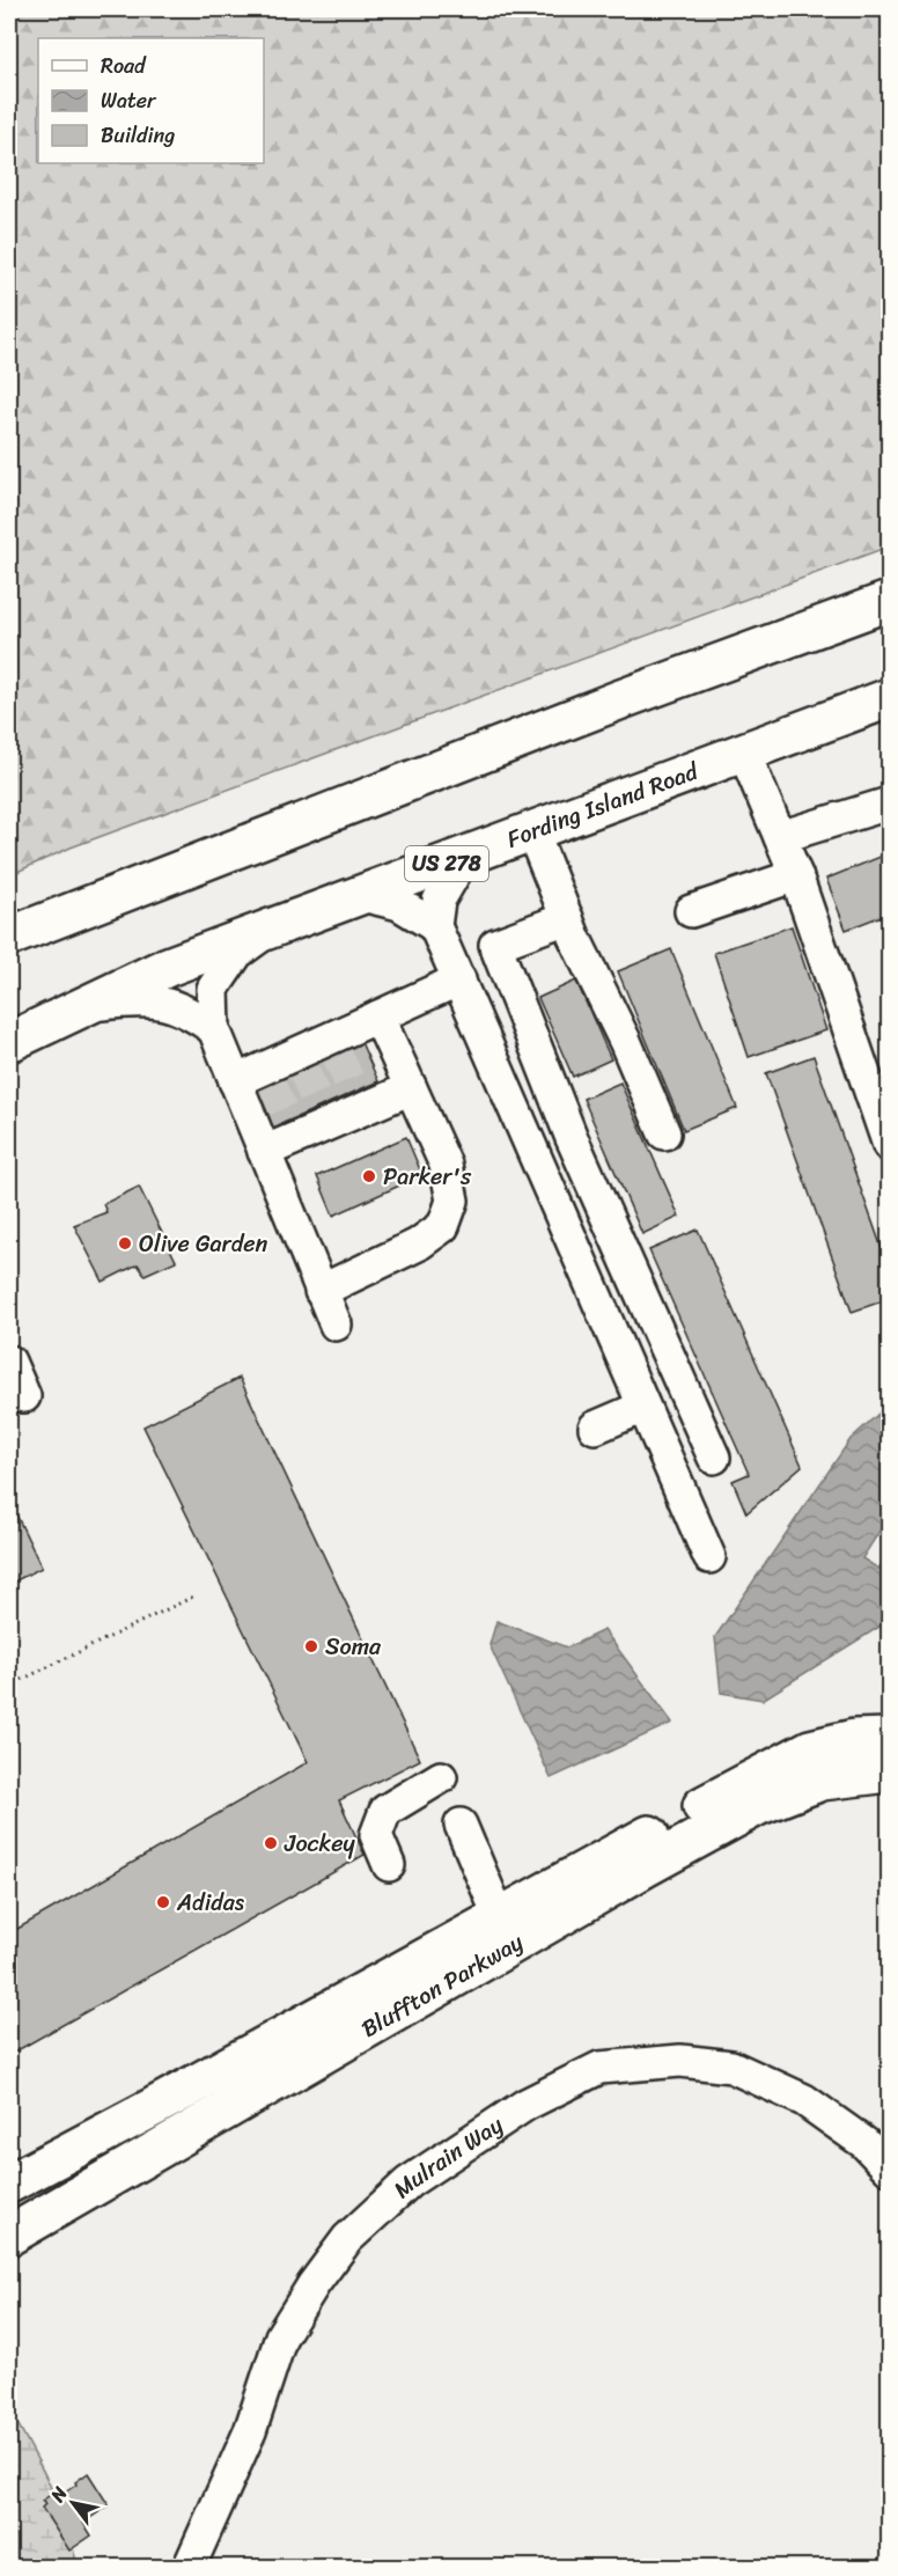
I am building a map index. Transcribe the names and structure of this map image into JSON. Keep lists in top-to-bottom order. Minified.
{"streets":{"main road":["Fording Island Road","US 278","Bluffton Parkway"],"street":["Mulrain Way"]},"places":["Parker's","Olive Garden","Soma","Jockey","Adidas"],"legend":["Road","Water","Building"],"north":"top left"}
